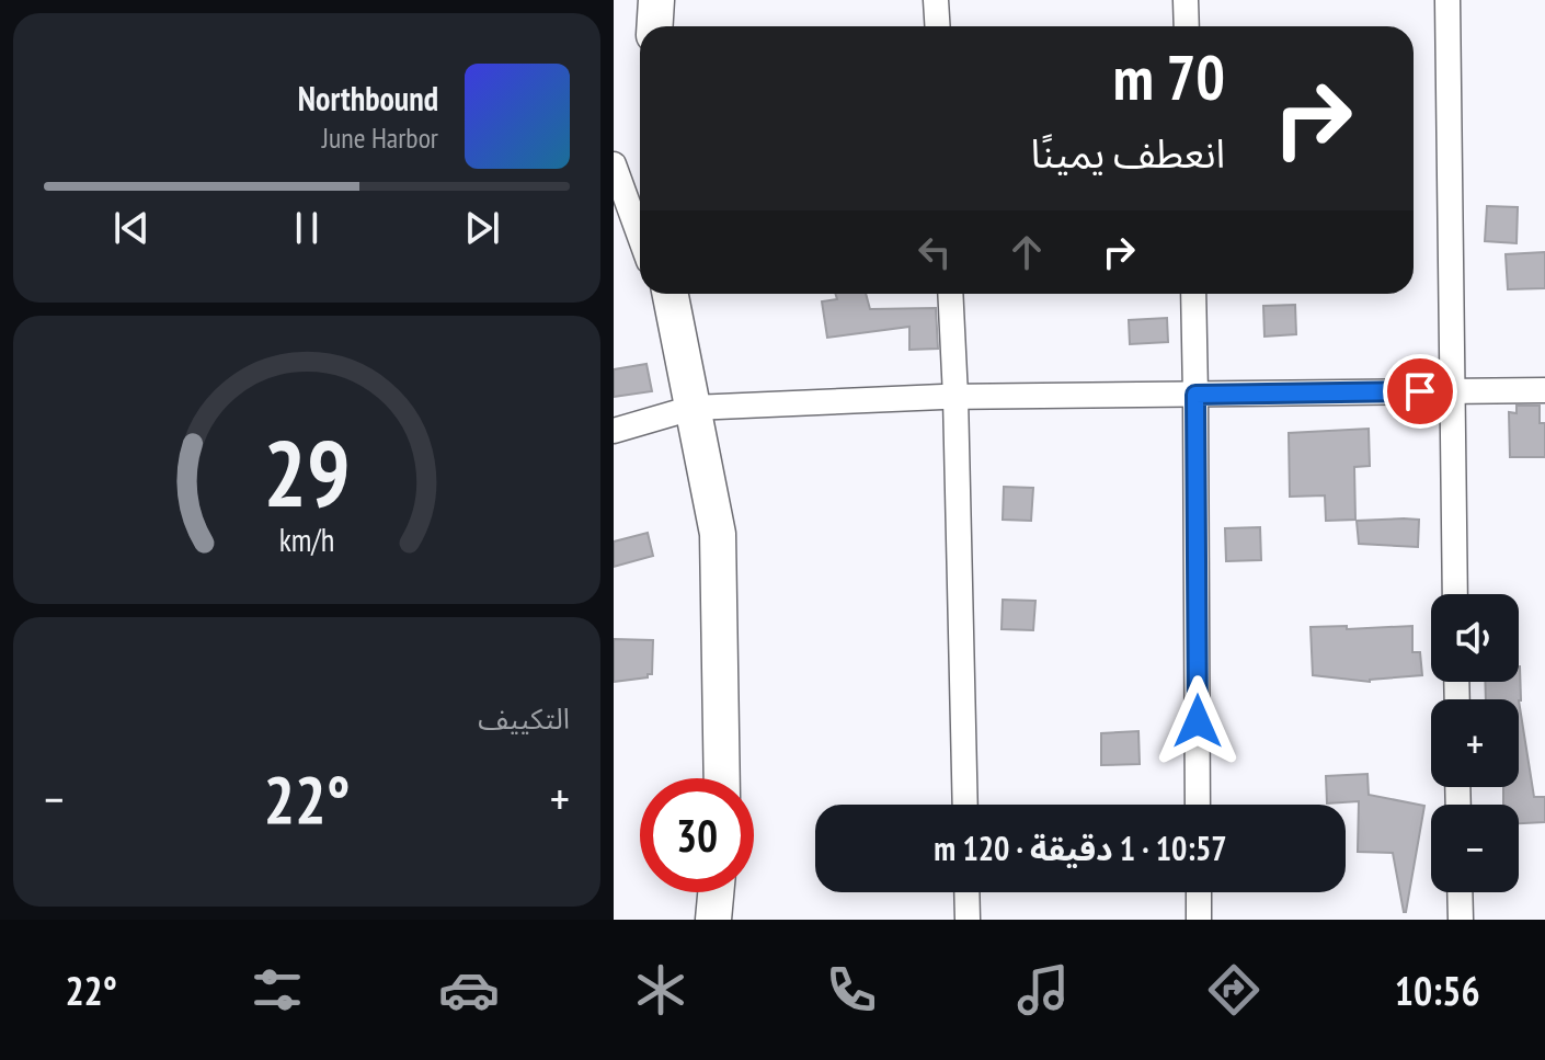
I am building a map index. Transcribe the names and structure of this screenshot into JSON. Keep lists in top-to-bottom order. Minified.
{"page":{"turn":["70 m","انعطف يمينًا"],"song":["Northbound","June Harbor"],"map_buttons":["+","−"],"tile":"التكييف","heat":["−","22°","+"],"limit":"30","trip":"10:57 · 1 دقيقة · 120 m","tabs":["10:56","22°"],"gauge":["29","km/h"]}}
